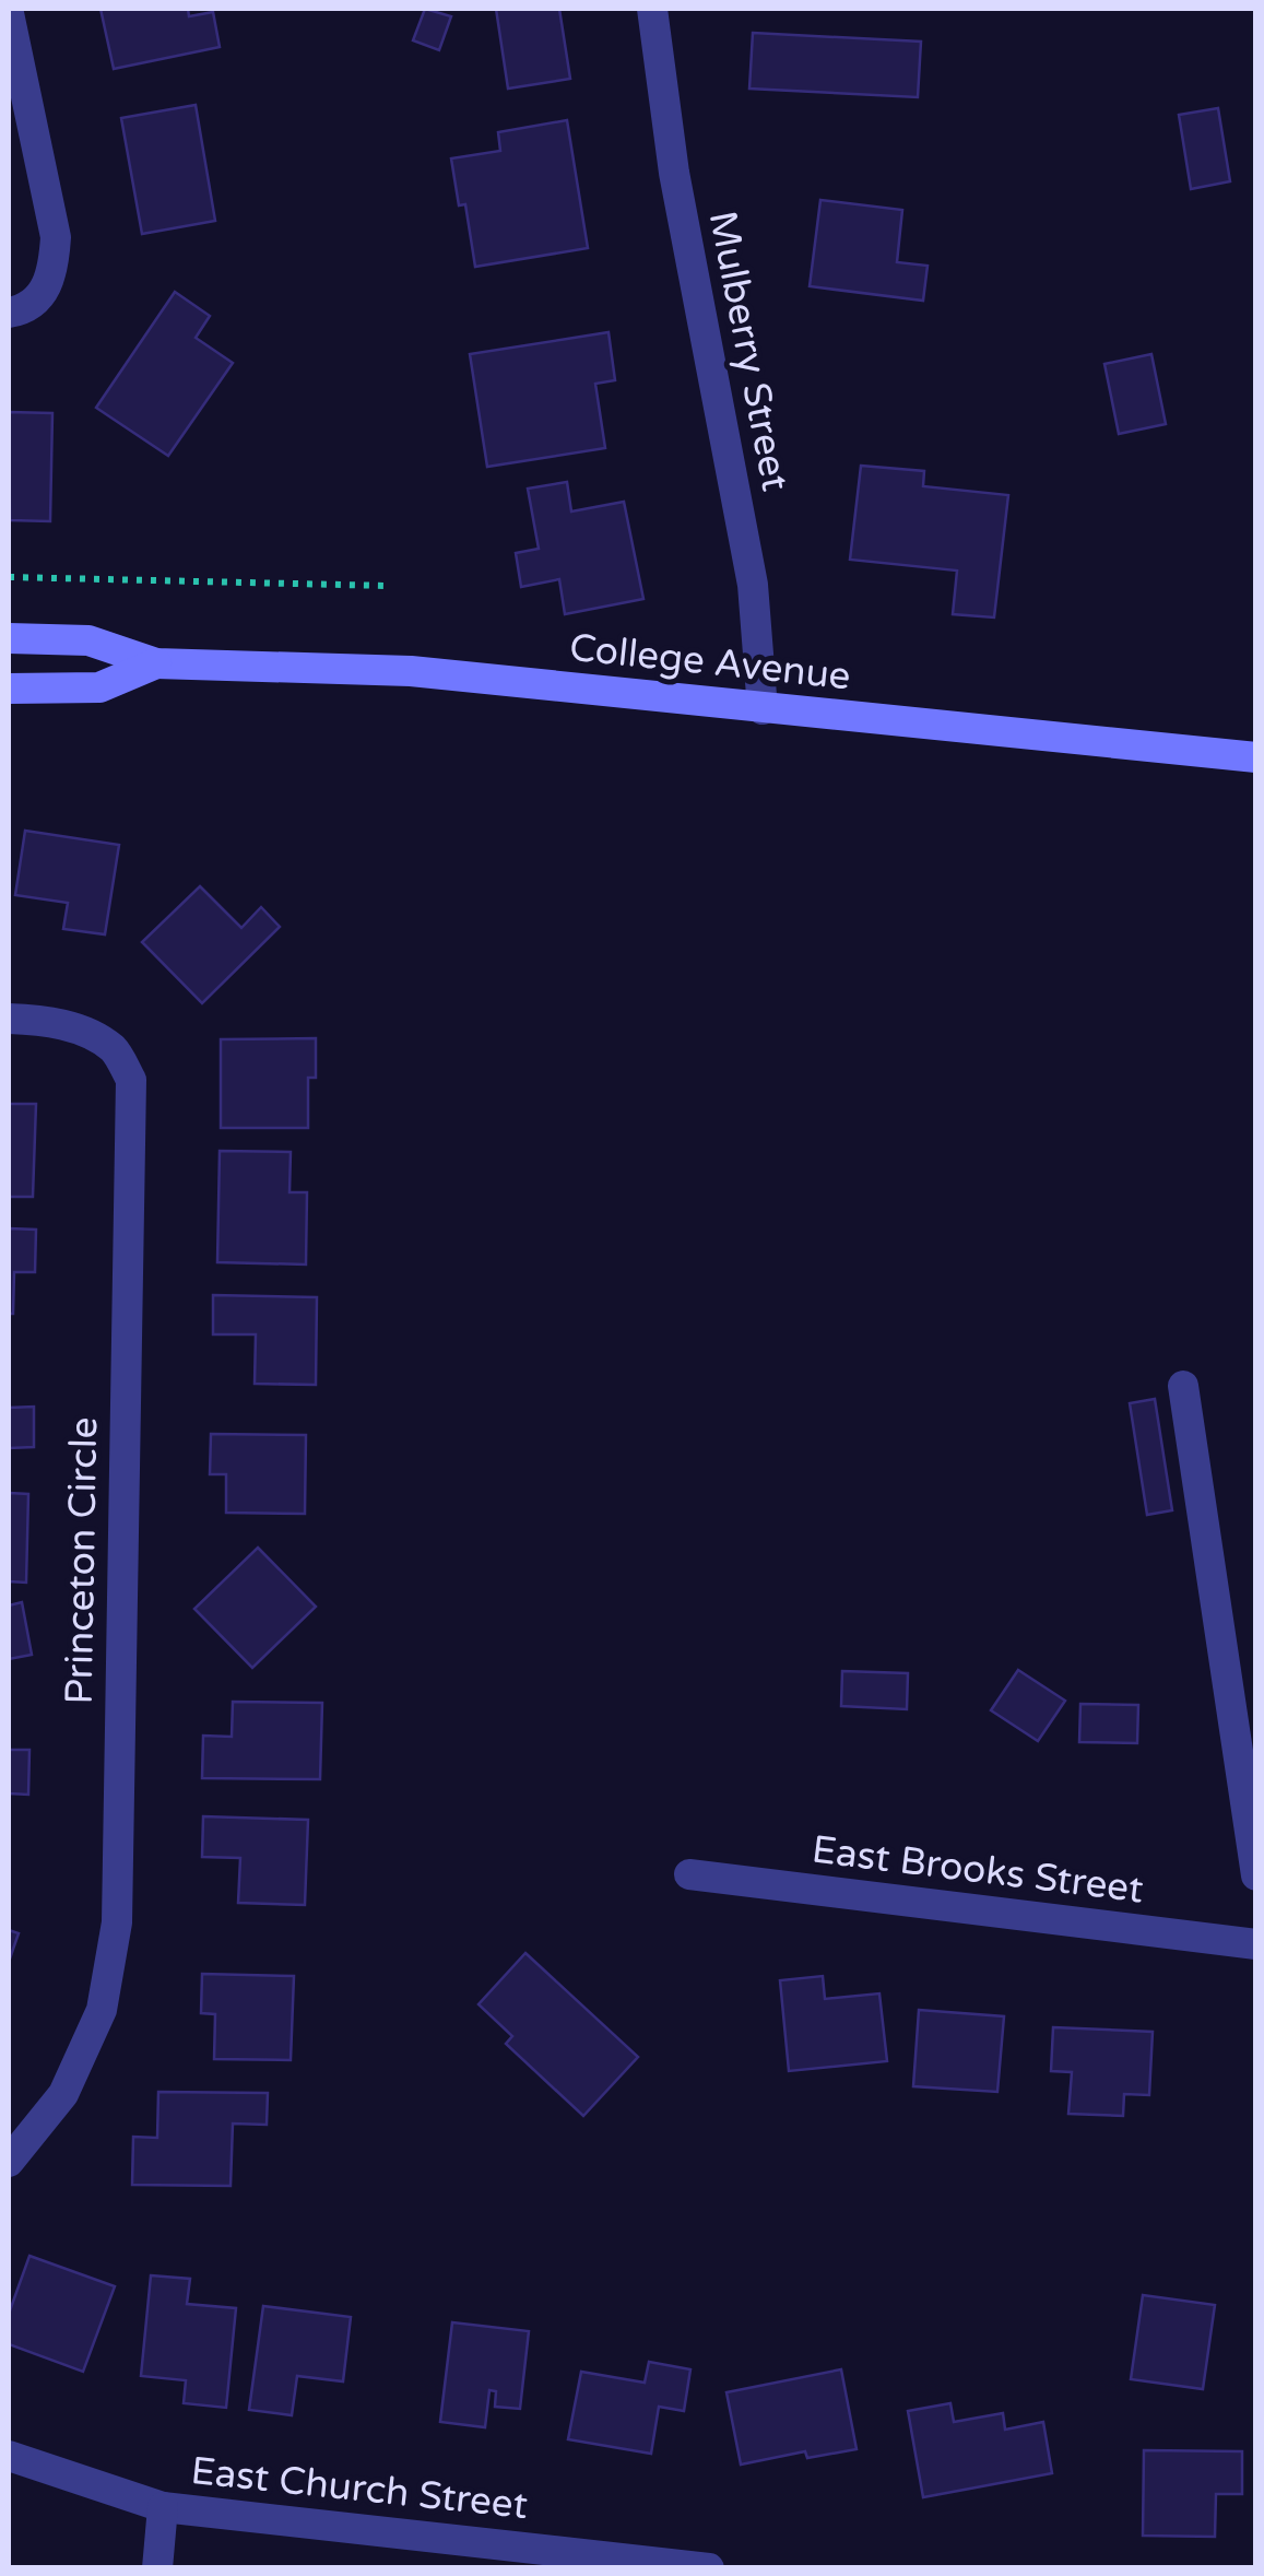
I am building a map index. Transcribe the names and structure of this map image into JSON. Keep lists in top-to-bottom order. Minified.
{"streets":{"main road":["College Avenue"],"street":["Mulberry Street","Princeton Circle","East Brooks Street","East Church Street"]},"crossings":[["Mulberry Street","College Avenue"]]}
